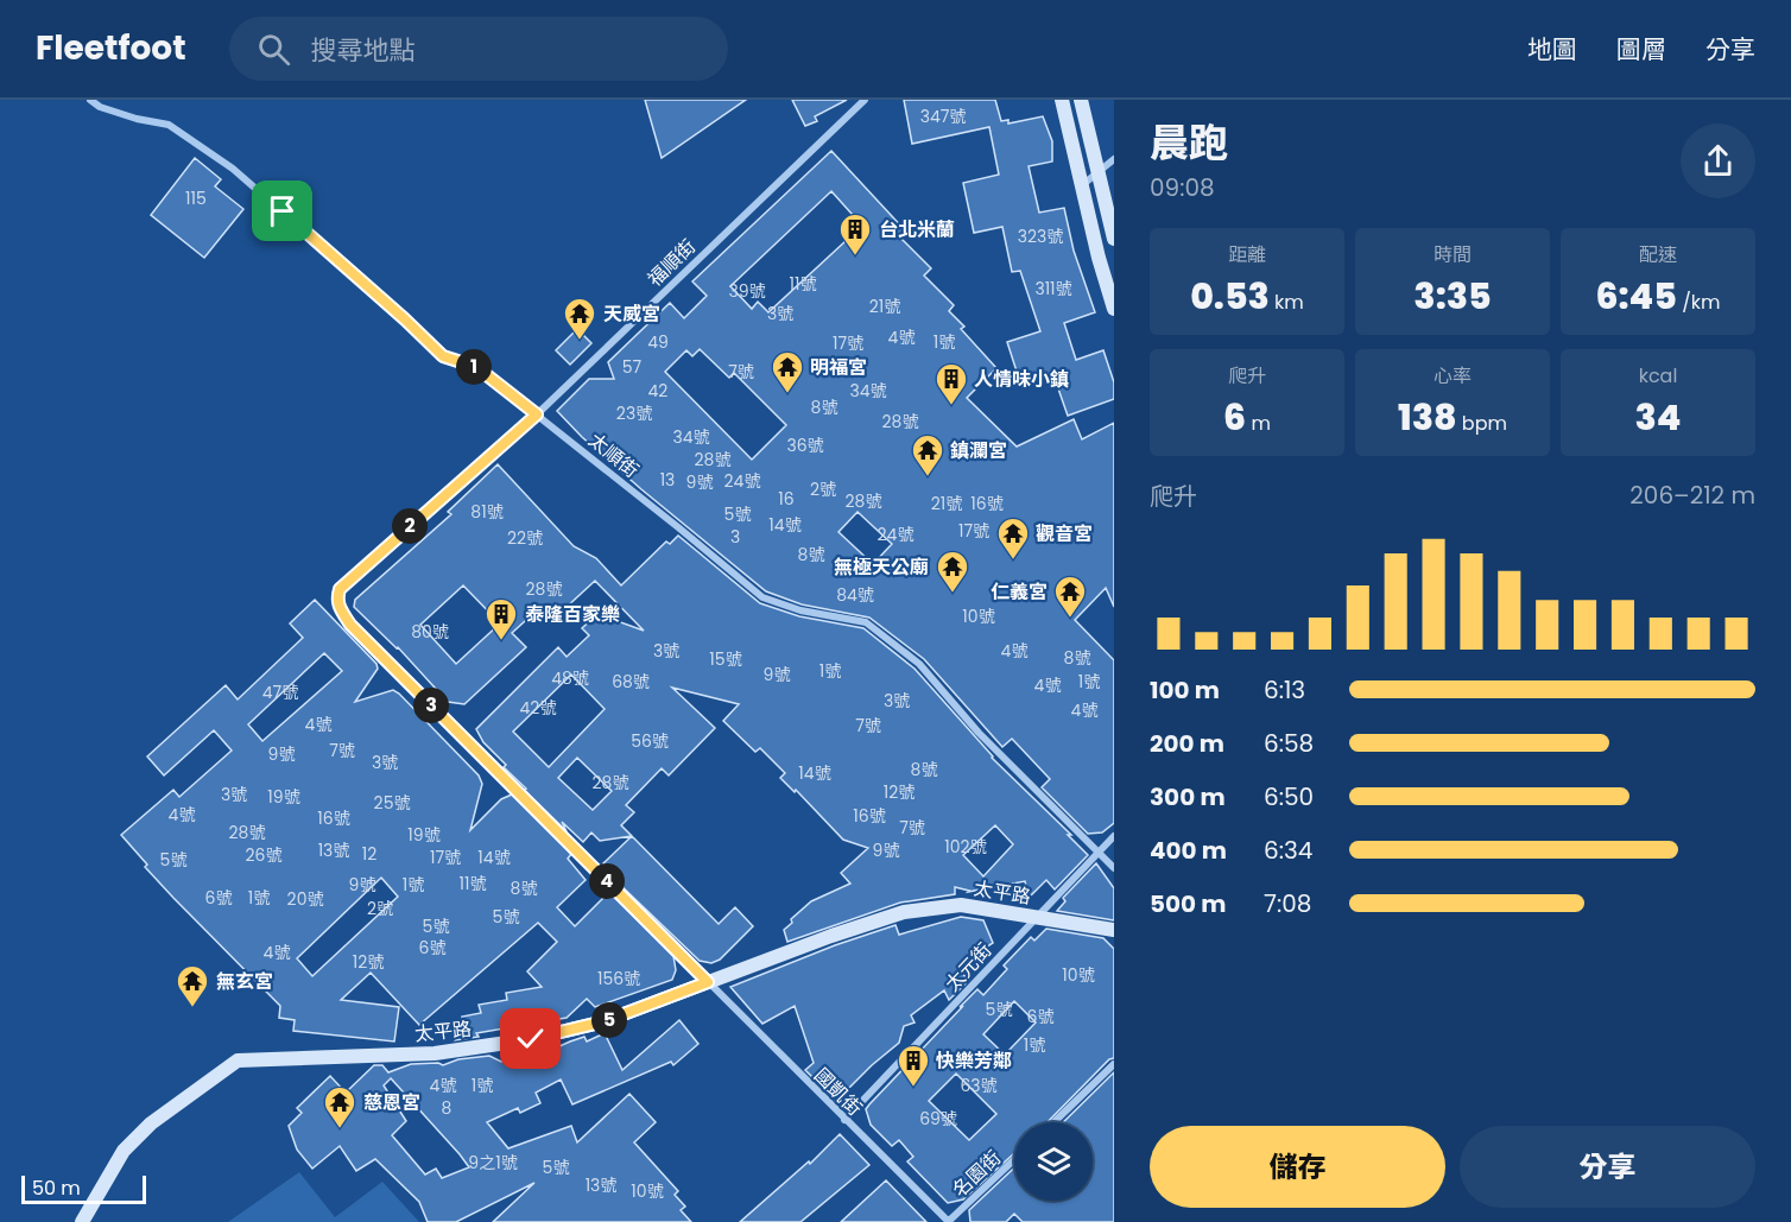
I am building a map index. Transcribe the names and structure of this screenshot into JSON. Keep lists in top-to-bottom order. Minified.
{"streets":{"street":["福順街","太順街","太平路","太元街","國凱街","名園街"]},"crossings":[["福順街","太順街"],["福順街","國凱街"],["太順街","太元街"],["太平路","太元街"],["太平路","國凱街"],["太元街","國凱街"],["國凱街","名園街"]],"places":{"building":["台北米蘭","人情味小鎮","泰隆百家樂","快樂芳鄰"],"temple":["天威宮","明福宮","鎮瀾宮","觀音宮","無極天公廟","仁義宮","無玄宮","慈恩宮"]},"house_numbers":["347號","115","323號","11號","311號","39號","21號","3號","4號","49","1號","17號","57","7號","42","34號","8號","23號","28號","34號","36號","28號","13","24號","9號","2號","16","28號","21號","16號","81號","5號","14號","17號","24號","3","22號","8號","28號","84號","10號","80號","3號","4號","8號","15號","1號","9號","48號","68號","1號","4號","47號","3號","42號","4號","4號","7號","56號","7號","9號","3號","8號","14號","28號","12號","3號","19號","25號","4號","16號","16號","7號","28號","19號","102號","13號","9號","12","26號","17號","14號","5號","11號","9號","1號","8號","6號","1號","20號","2號","5號","5號","6號","4號","12號","10號","156號","5號","6號","1號","4號","1號","63號","8","69號","9之1號","5號","13號","10號"],"scale_bar":"50 m","page":{"header":"Fleetfoot","search":"搜尋地點","nav":["地圖","圖層","分享"],"heading":["晨跑","09:08"],"stats":[["距離","0.53 km"],["時間","3:35"],["配速","6:45 /km"],["爬升","6 m"],["心率","138 bpm"],["kcal","34"]],"pins":["1","2","3","4","5"],"chart":["爬升","206–212 m"],"list":[{"name":"100 m","note":"6:13"},{"name":"200 m","note":"6:58"},{"name":"300 m","note":"6:50"},{"name":"400 m","note":"6:34"},{"name":"500 m","note":"7:08"}],"buttons":["儲存","分享"],"scale":"50 m"}}
